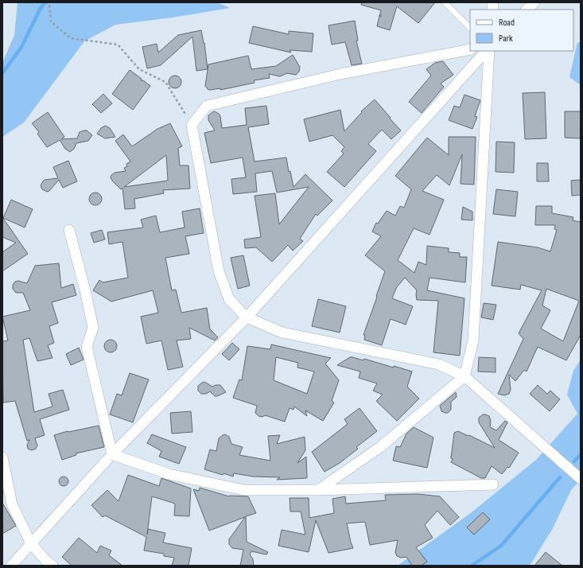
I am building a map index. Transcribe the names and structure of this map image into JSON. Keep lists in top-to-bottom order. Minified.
{"legend":["Road","Park"]}
